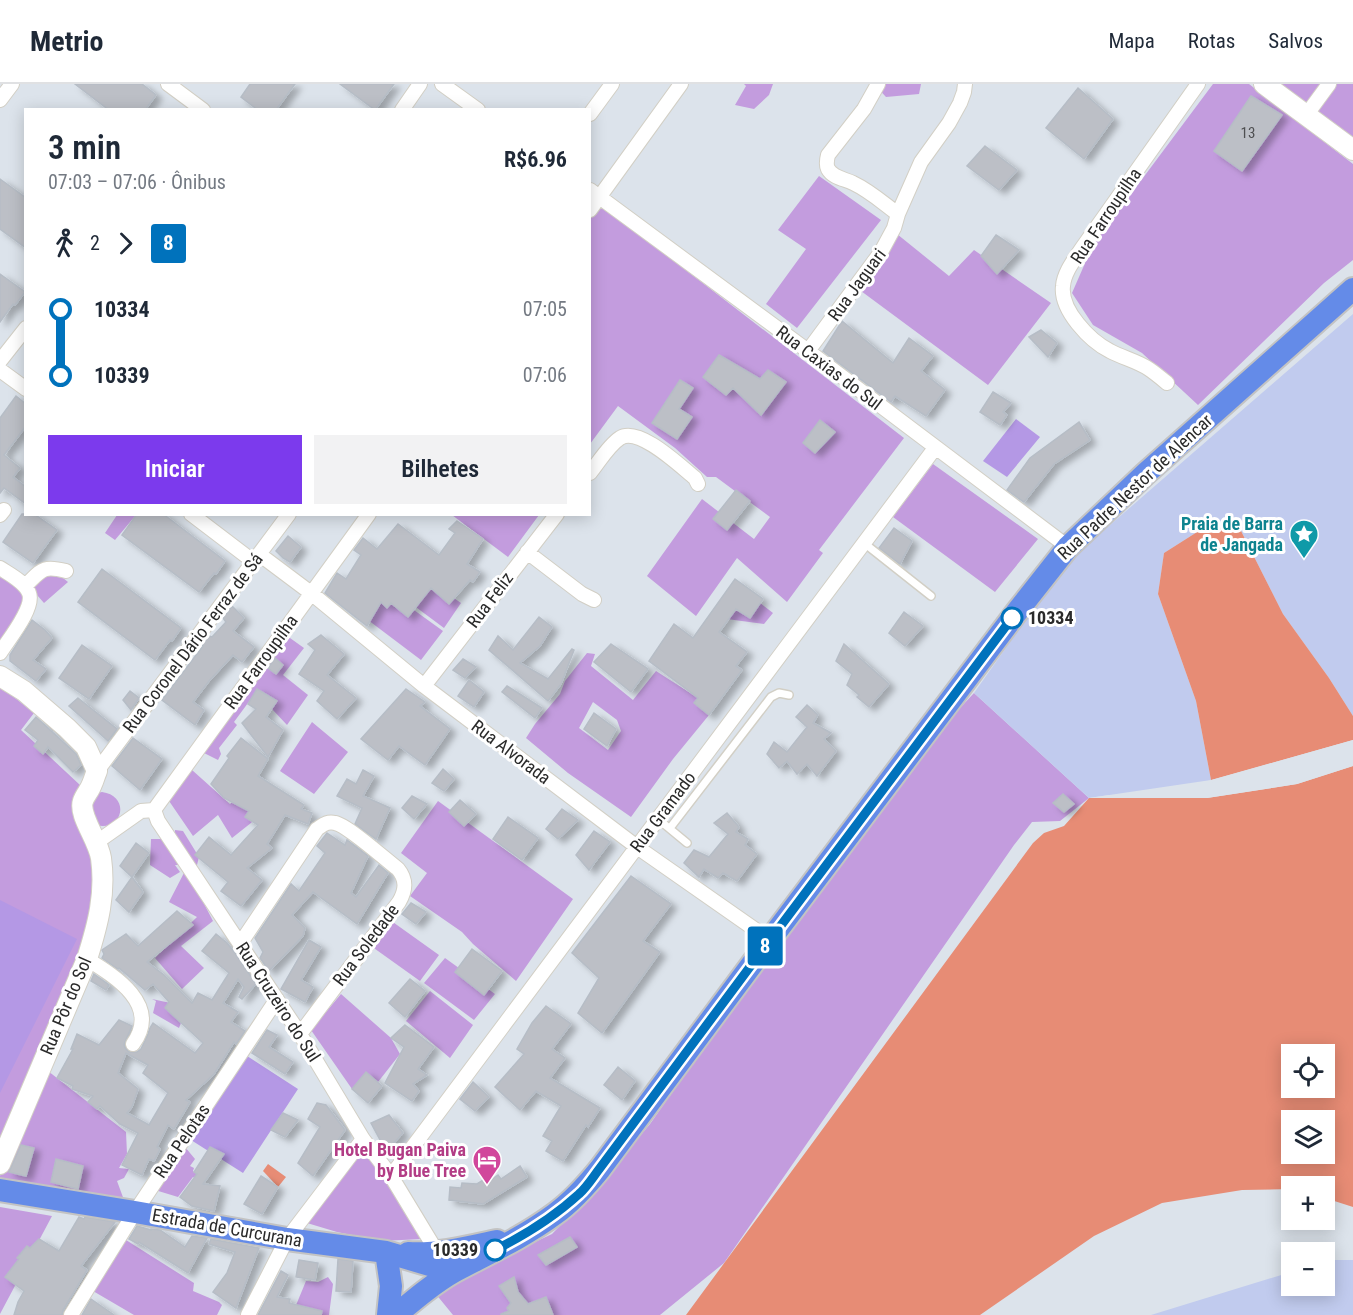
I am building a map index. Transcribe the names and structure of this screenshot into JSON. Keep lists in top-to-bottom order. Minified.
{"streets":{"main road":["Rua Padre Nestor de Alencar","Rua Pôr do Sol","Estrada de Curcurana"],"street":["Rua Farroupilha","Rua Jaguari","Rua Caxias do Sul","Rua Feliz","Rua Coronel Dário Ferraz de Sá","Rua Alvorada","Rua Gramado","Rua Soledade","Rua Cruzeiro do Sul","Rua Pelotas"]},"crossings":[["Rua Farroupilha","Rua Alvorada"],["Rua Farroupilha","Rua Cruzeiro do Sul"],["Rua Jaguari","Rua Caxias do Sul"],["Rua Caxias do Sul","Rua Padre Nestor de Alencar"],["Rua Caxias do Sul","Rua Gramado"],["Rua Padre Nestor de Alencar","Rua Alvorada"],["Rua Padre Nestor de Alencar","Estrada de Curcurana"],["Rua Feliz","Rua Alvorada"],["Rua Coronel Dário Ferraz de Sá","Rua Alvorada"],["Rua Coronel Dário Ferraz de Sá","Rua Pôr do Sol"],["Rua Alvorada","Rua Gramado"],["Rua Gramado","Rua Cruzeiro do Sul"],["Rua Soledade","Rua Cruzeiro do Sul"],["Rua Cruzeiro do Sul","Rua Pelotas"],["Rua Pelotas","Estrada de Curcurana"]],"places":{"place":["Praia de Barra de Jangada"],"other":["10334","10339"],"hotel":["Hotel Bugan Paiva by Blue Tree"]},"lines":["bus line 8"],"house_numbers":["13"],"page":{"header":"Metrio","nav":["Mapa","Rotas","Salvos"],"on_map":"8","heading":["3 min","07:03 – 07:06 · Ônibus","R$6.96"],"legs":["2","8"],"list":[{"name":"10334","value":"07:05"},{"name":"10339","value":"07:06"}],"buttons":["Iniciar","Bilhetes"],"map_buttons":["+","−"]}}
